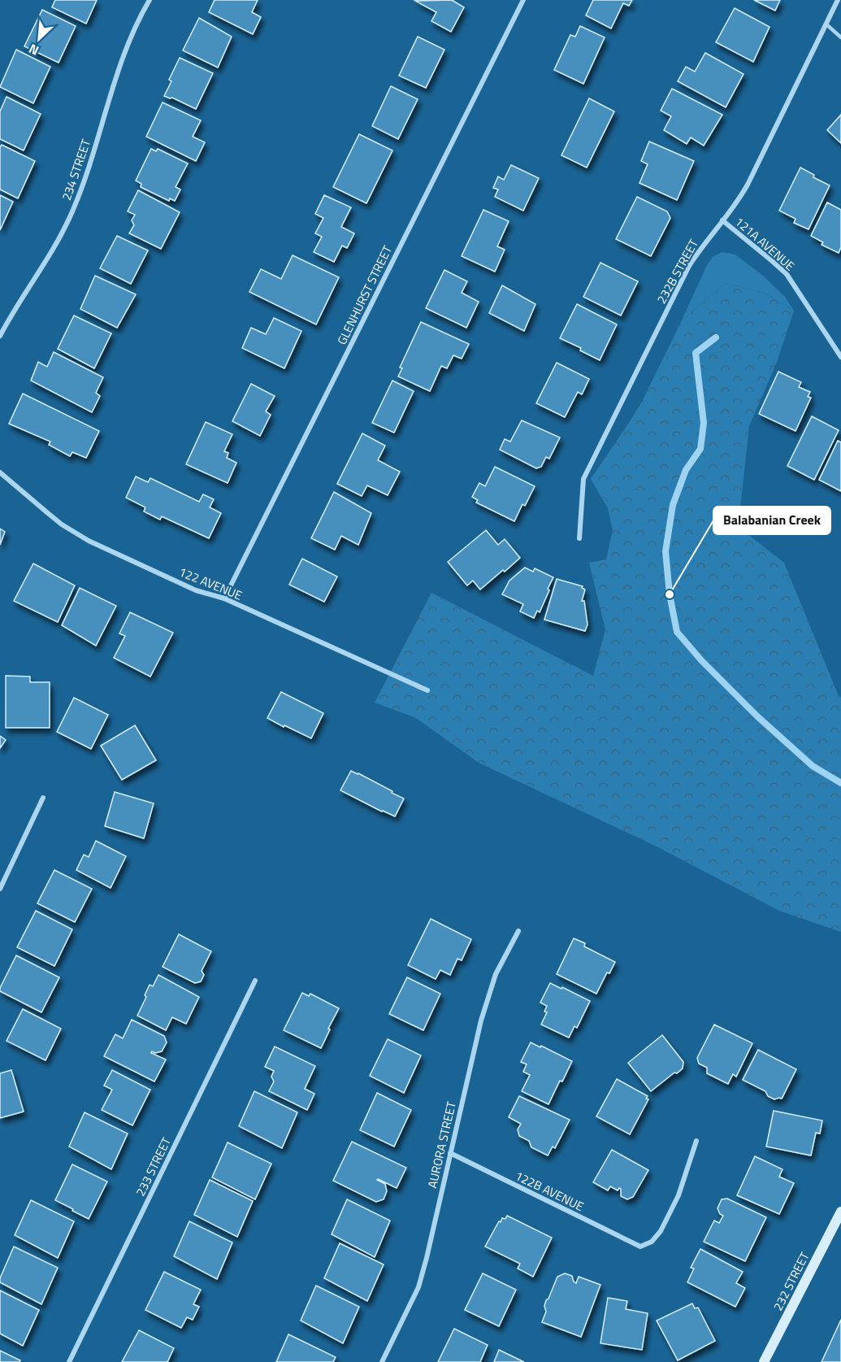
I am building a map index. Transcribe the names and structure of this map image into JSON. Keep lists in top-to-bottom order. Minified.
{"streets":{"main road":["232 STREET"],"street":["234 STREET","121A AVENUE","232B STREET","GLENHURST STREET","122 AVENUE","AURORA STREET","233 STREET","122B AVENUE"]},"crossings":[["121A AVENUE","232B STREET"],["GLENHURST STREET","122 AVENUE"],["AURORA STREET","122B AVENUE"]],"places":["Balabanian Creek"],"north":"bottom left"}
